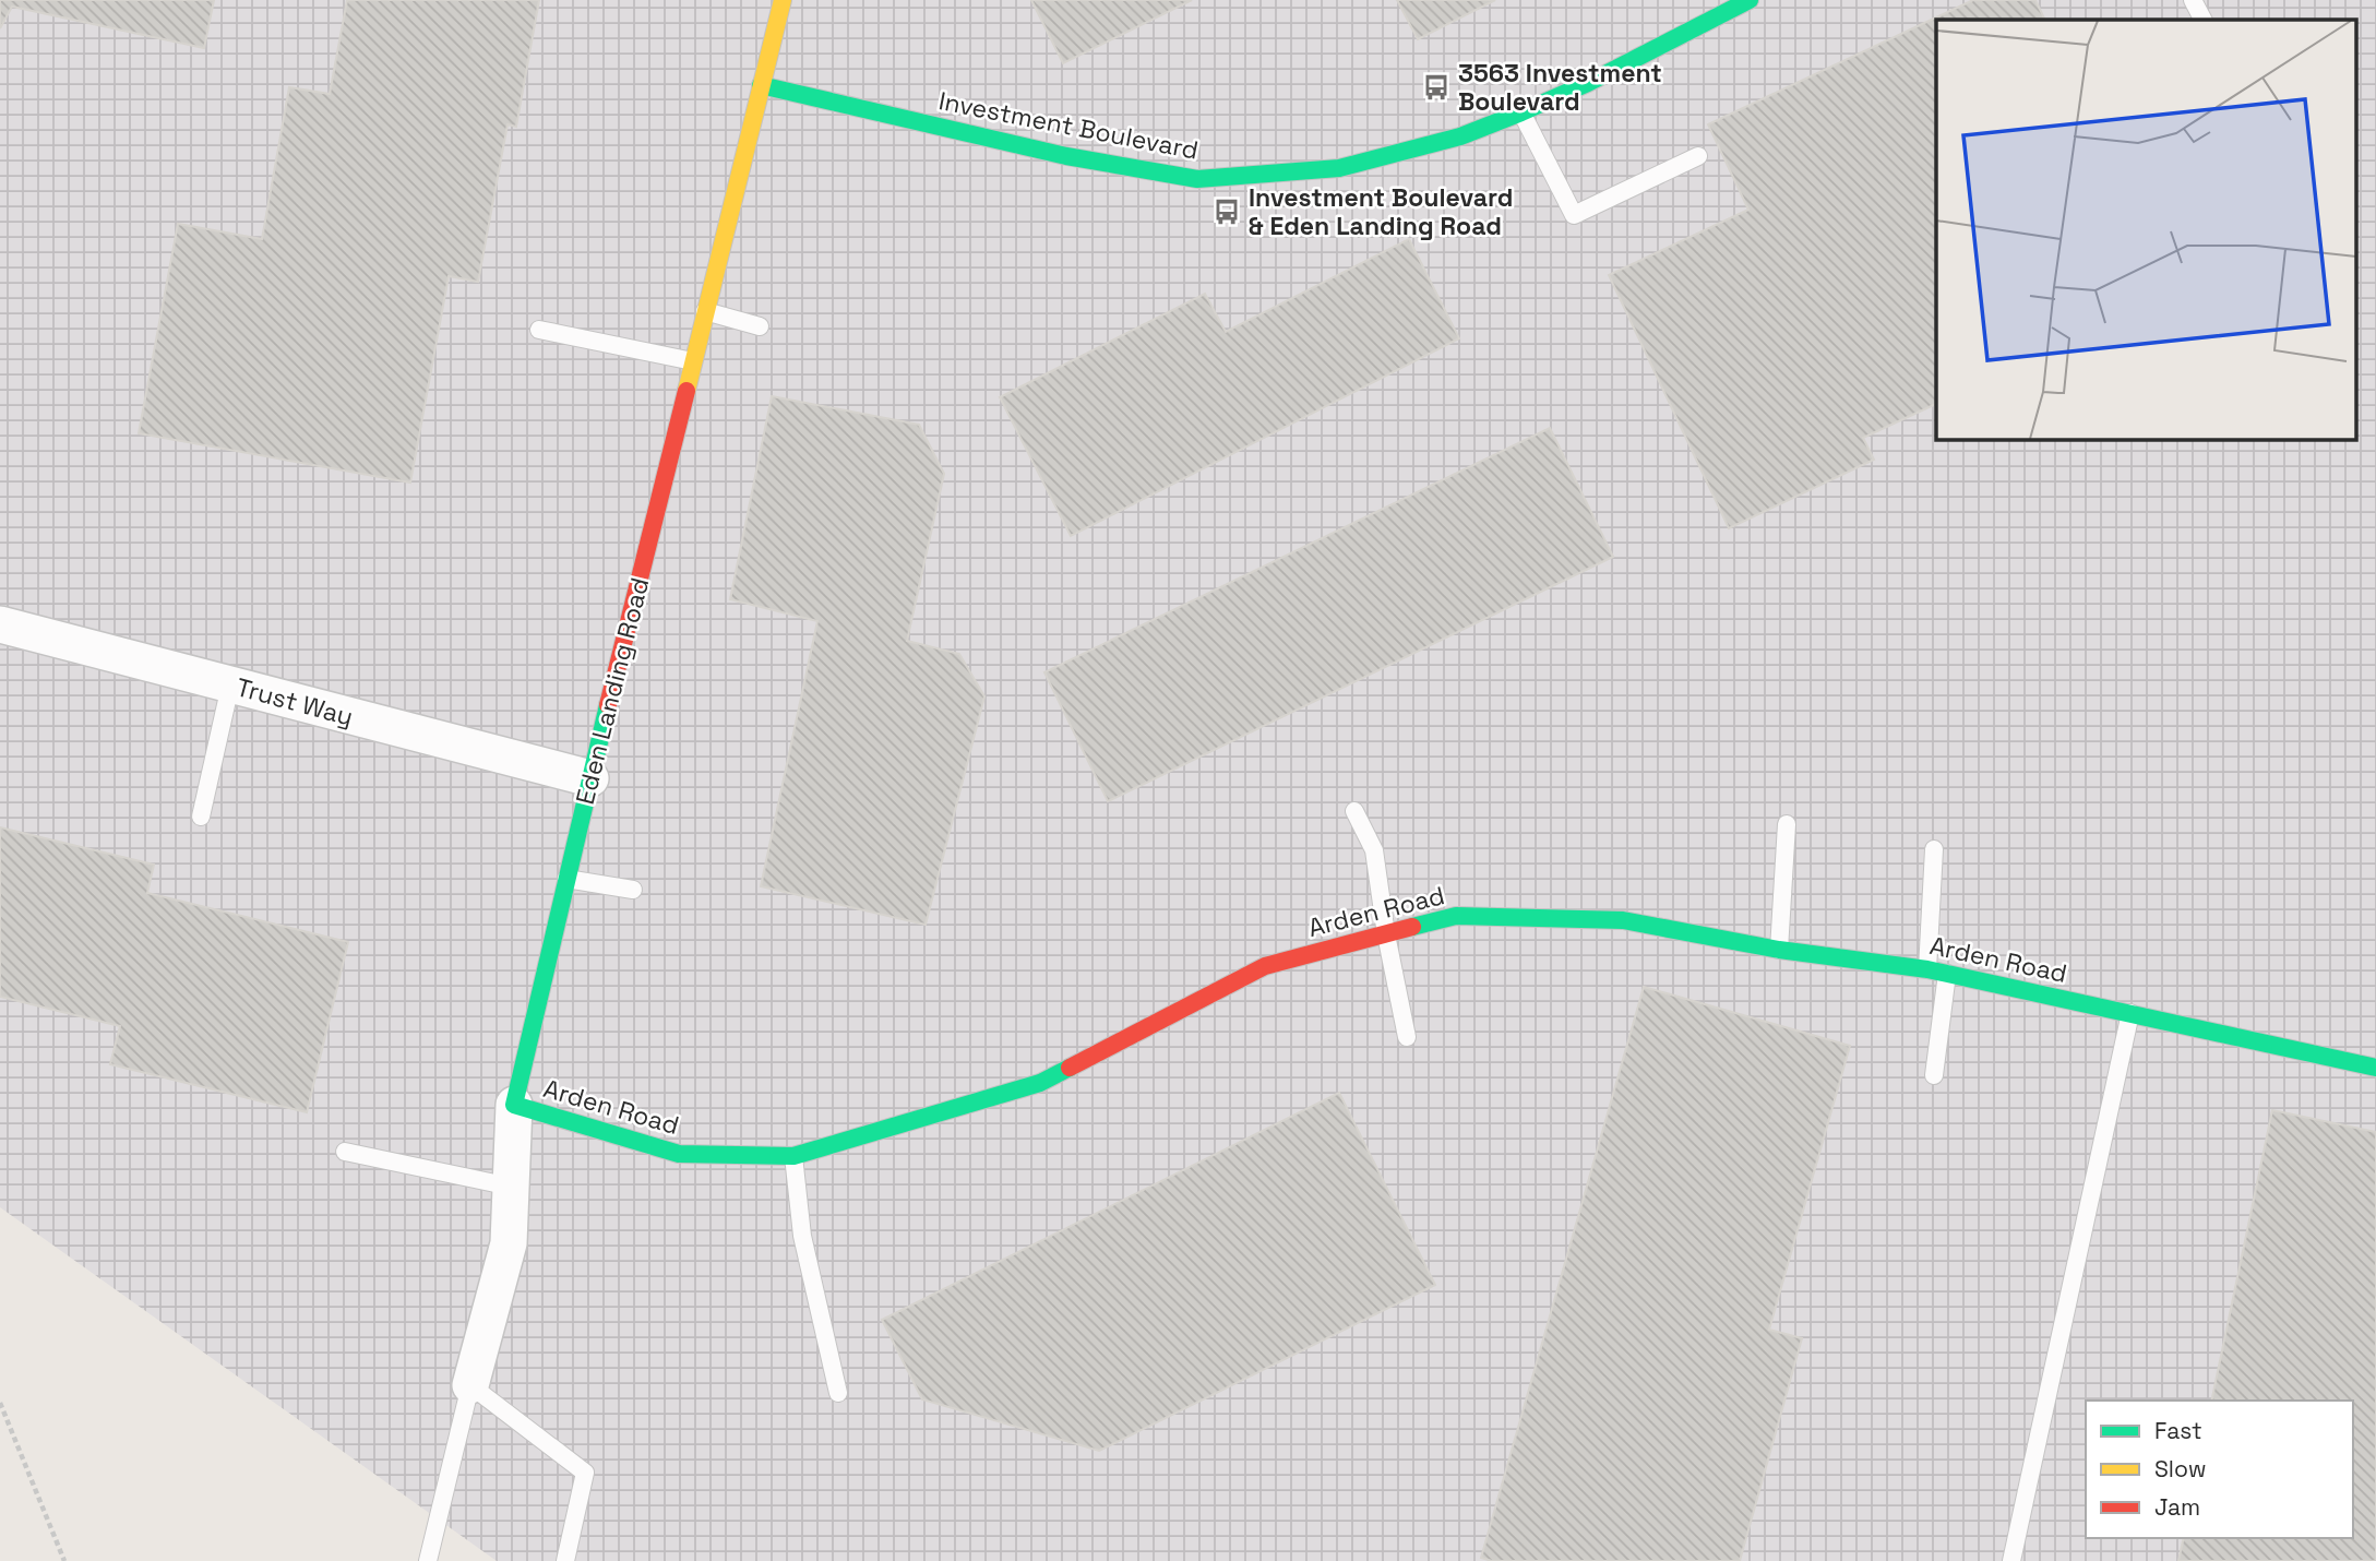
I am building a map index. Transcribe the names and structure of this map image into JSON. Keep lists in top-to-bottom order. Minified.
{"streets":{"street":["Investment Boulevard","Eden Landing Road","Trust Way","Arden Road"]},"crossings":[["Investment Boulevard","Eden Landing Road"],["Eden Landing Road","Trust Way"],["Eden Landing Road","Arden Road"]],"places":{"bus stop":["3563 Investment Boulevard","Investment Boulevard & Eden Landing Road"]},"legend":["Fast","Slow","Jam"]}
